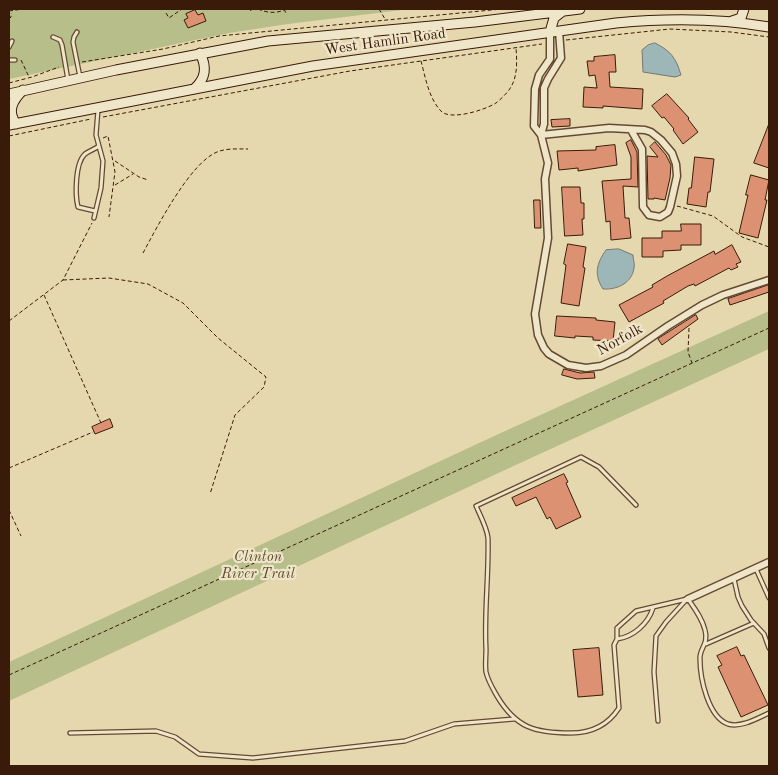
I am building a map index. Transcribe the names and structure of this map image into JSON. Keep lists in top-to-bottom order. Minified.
{"streets":{"main road":["West Hamlin Road"],"street":["Norfolk"]},"crossings":[["West Hamlin Road","Norfolk"]],"parks":["Clinton River Trail"]}
